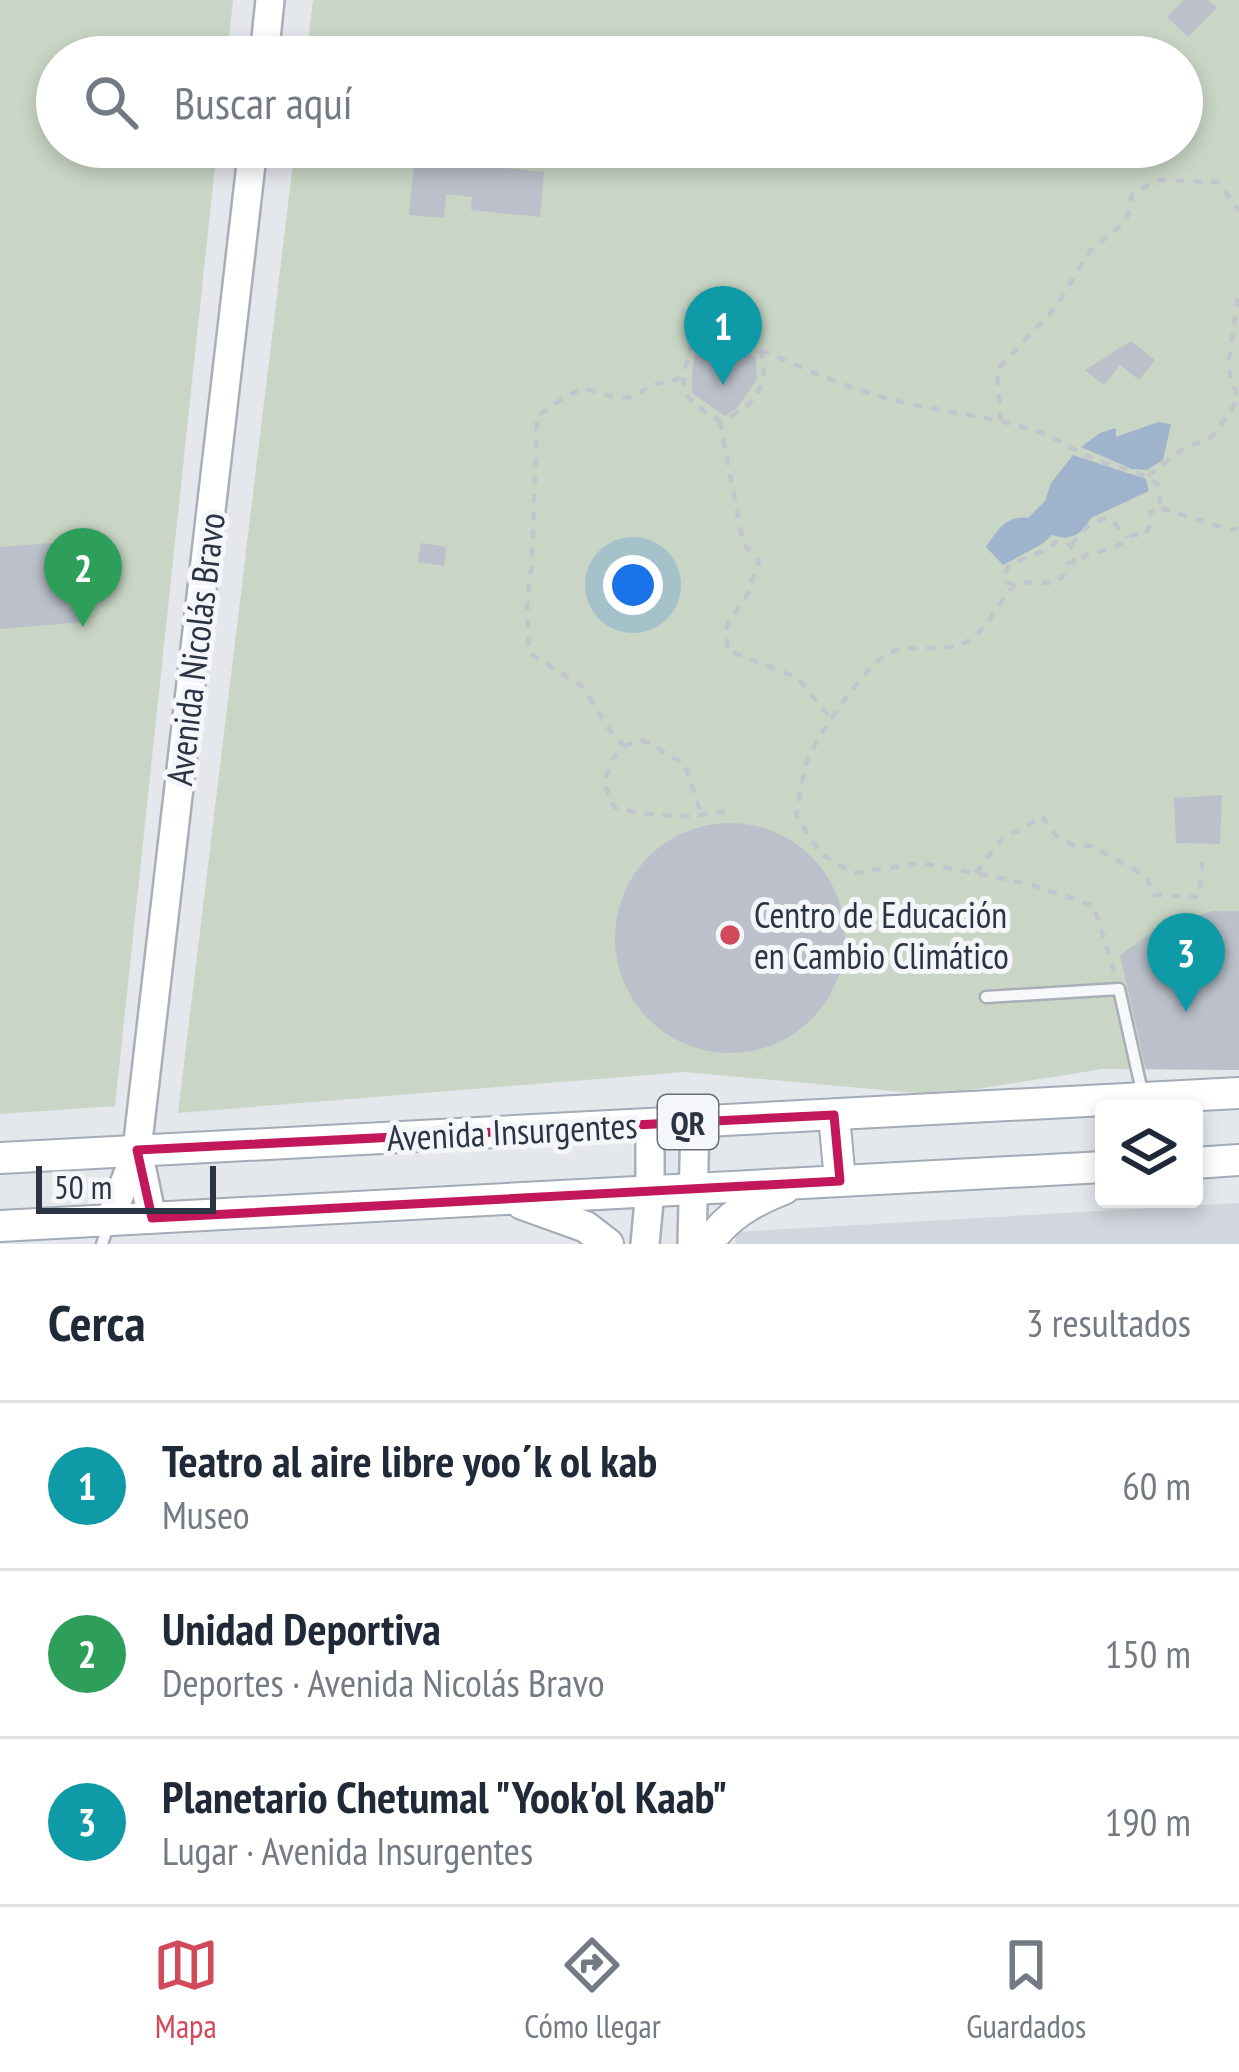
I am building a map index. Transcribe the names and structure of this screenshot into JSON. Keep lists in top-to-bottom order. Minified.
{"streets":{"main road":["Avenida Nicolás Bravo","QR","Avenida Insurgentes"]},"crossings":[["Avenida Nicolás Bravo","Avenida Insurgentes"]],"places":["Centro de Educación en Cambio Climático"],"scale_bar":"50 m","page":{"search":"Buscar aquí","pins":["1","2","3"],"scale":"50 m","heading":["Cerca","3 resultados"],"list":[{"mark":"1","name":"Teatro al aire libre yoo´k ol kab","note":"Museo","value":"60 m"},{"mark":"2","name":"Unidad Deportiva","note":"Deportes · Avenida Nicolás Bravo","value":"150 m"},{"mark":"3","name":"Planetario Chetumal \"Yook'ol Kaab\"","note":"Lugar · Avenida Insurgentes","value":"190 m"}],"nav":["Mapa","Cómo llegar","Guardados"]}}
